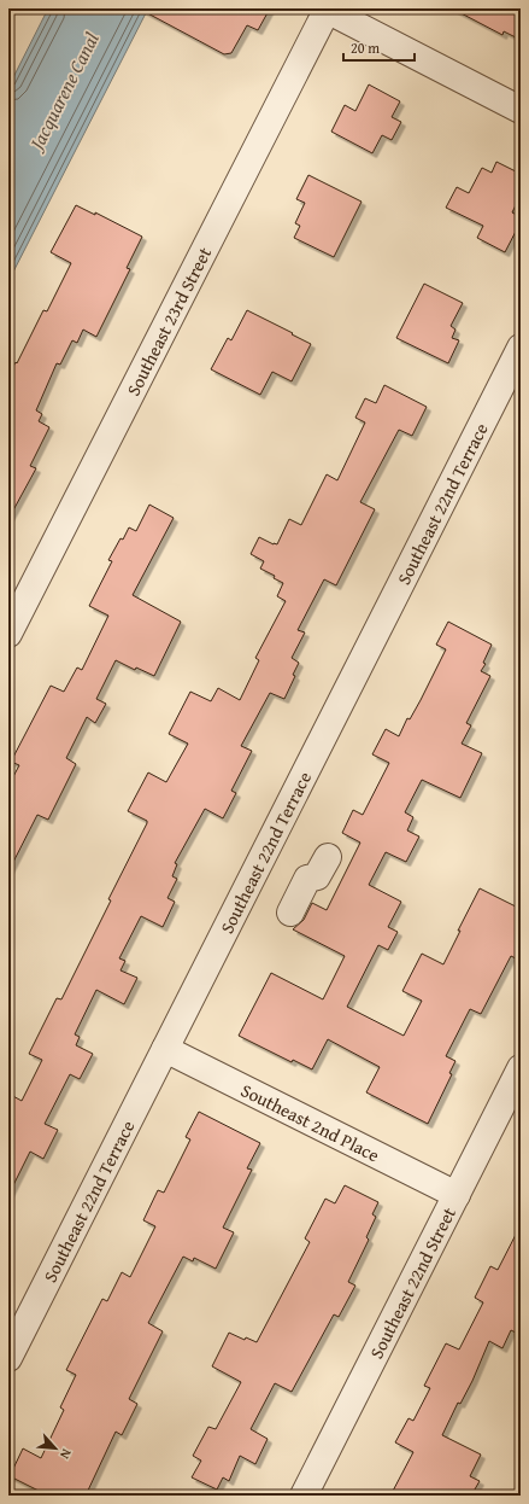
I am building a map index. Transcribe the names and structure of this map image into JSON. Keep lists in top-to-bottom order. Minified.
{"streets":{"street":["Southeast 23rd Street","Southeast 22nd Terrace","Southeast 2nd Place","Southeast 22nd Street"]},"crossings":[["Southeast 22nd Terrace","Southeast 2nd Place"],["Southeast 2nd Place","Southeast 22nd Street"]],"water":["Jacquarene Canal"],"scale_bar":"20 m","north":"bottom right"}
